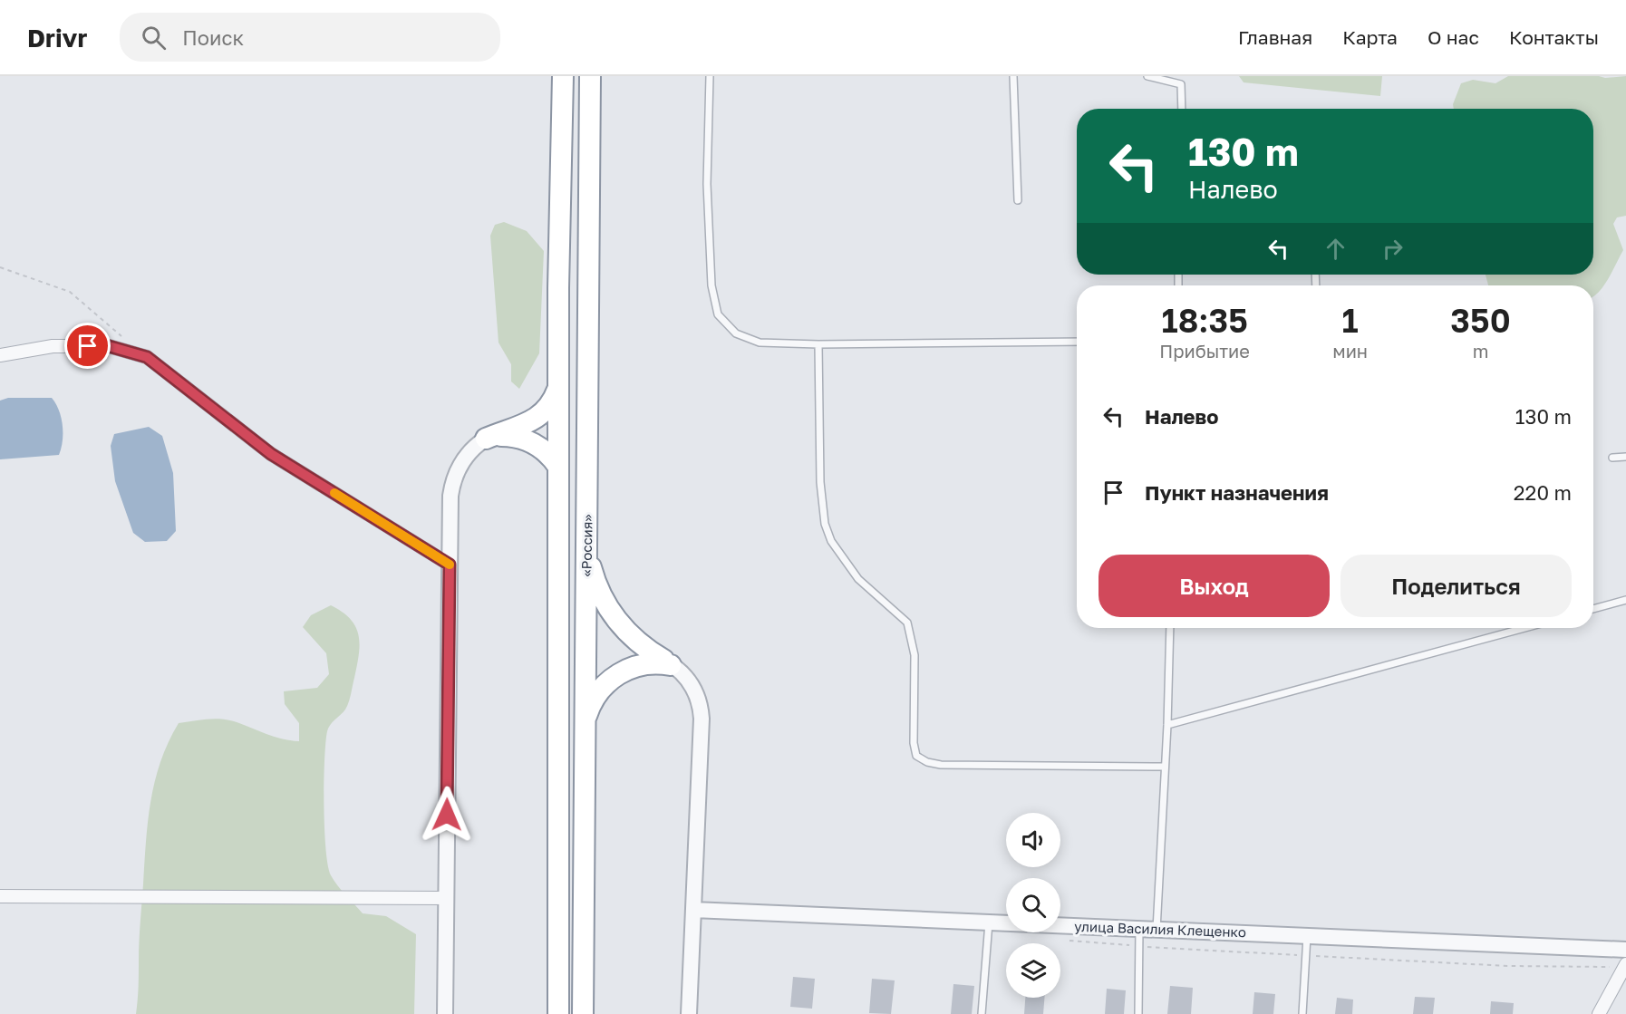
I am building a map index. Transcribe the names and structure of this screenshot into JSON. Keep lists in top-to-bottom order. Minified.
{"streets":{"highway":["«Россия»"],"street":["улица Василия Клещенко"]},"page":{"header":"Drivr","search":"Поиск","nav":["Главная","Карта","О нас","Контакты"],"turn":["130 m","Налево"],"eta":["18:35","Прибытие","1","мин","350","m"],"list":[{"name":"Налево","value":"130 m"},{"name":"Пункт назначения","value":"220 m"}],"buttons":["Выход","Поделиться"]}}
